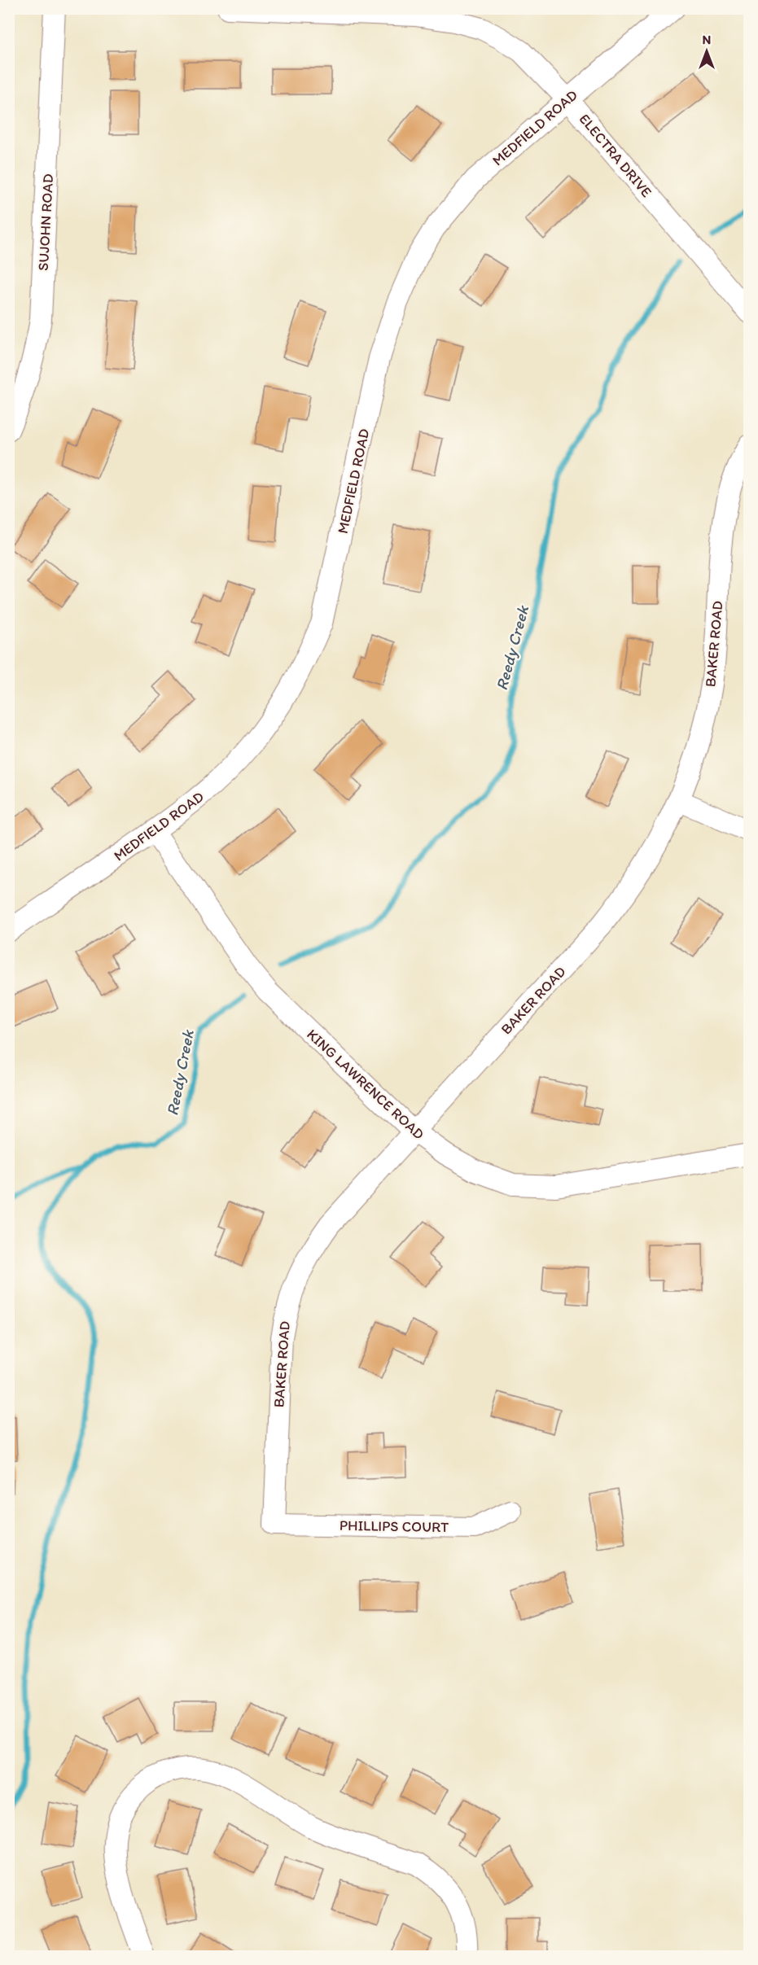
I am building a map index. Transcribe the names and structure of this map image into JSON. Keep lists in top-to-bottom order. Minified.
{"streets":{"street":["MEDFIELD ROAD","ELECTRA DRIVE","SUJOHN ROAD","BAKER ROAD","KING LAWRENCE ROAD","PHILLIPS COURT"]},"crossings":[["MEDFIELD ROAD","ELECTRA DRIVE"],["MEDFIELD ROAD","KING LAWRENCE ROAD"],["BAKER ROAD","KING LAWRENCE ROAD"],["BAKER ROAD","PHILLIPS COURT"]],"water":["Reedy Creek"],"north":"top"}
